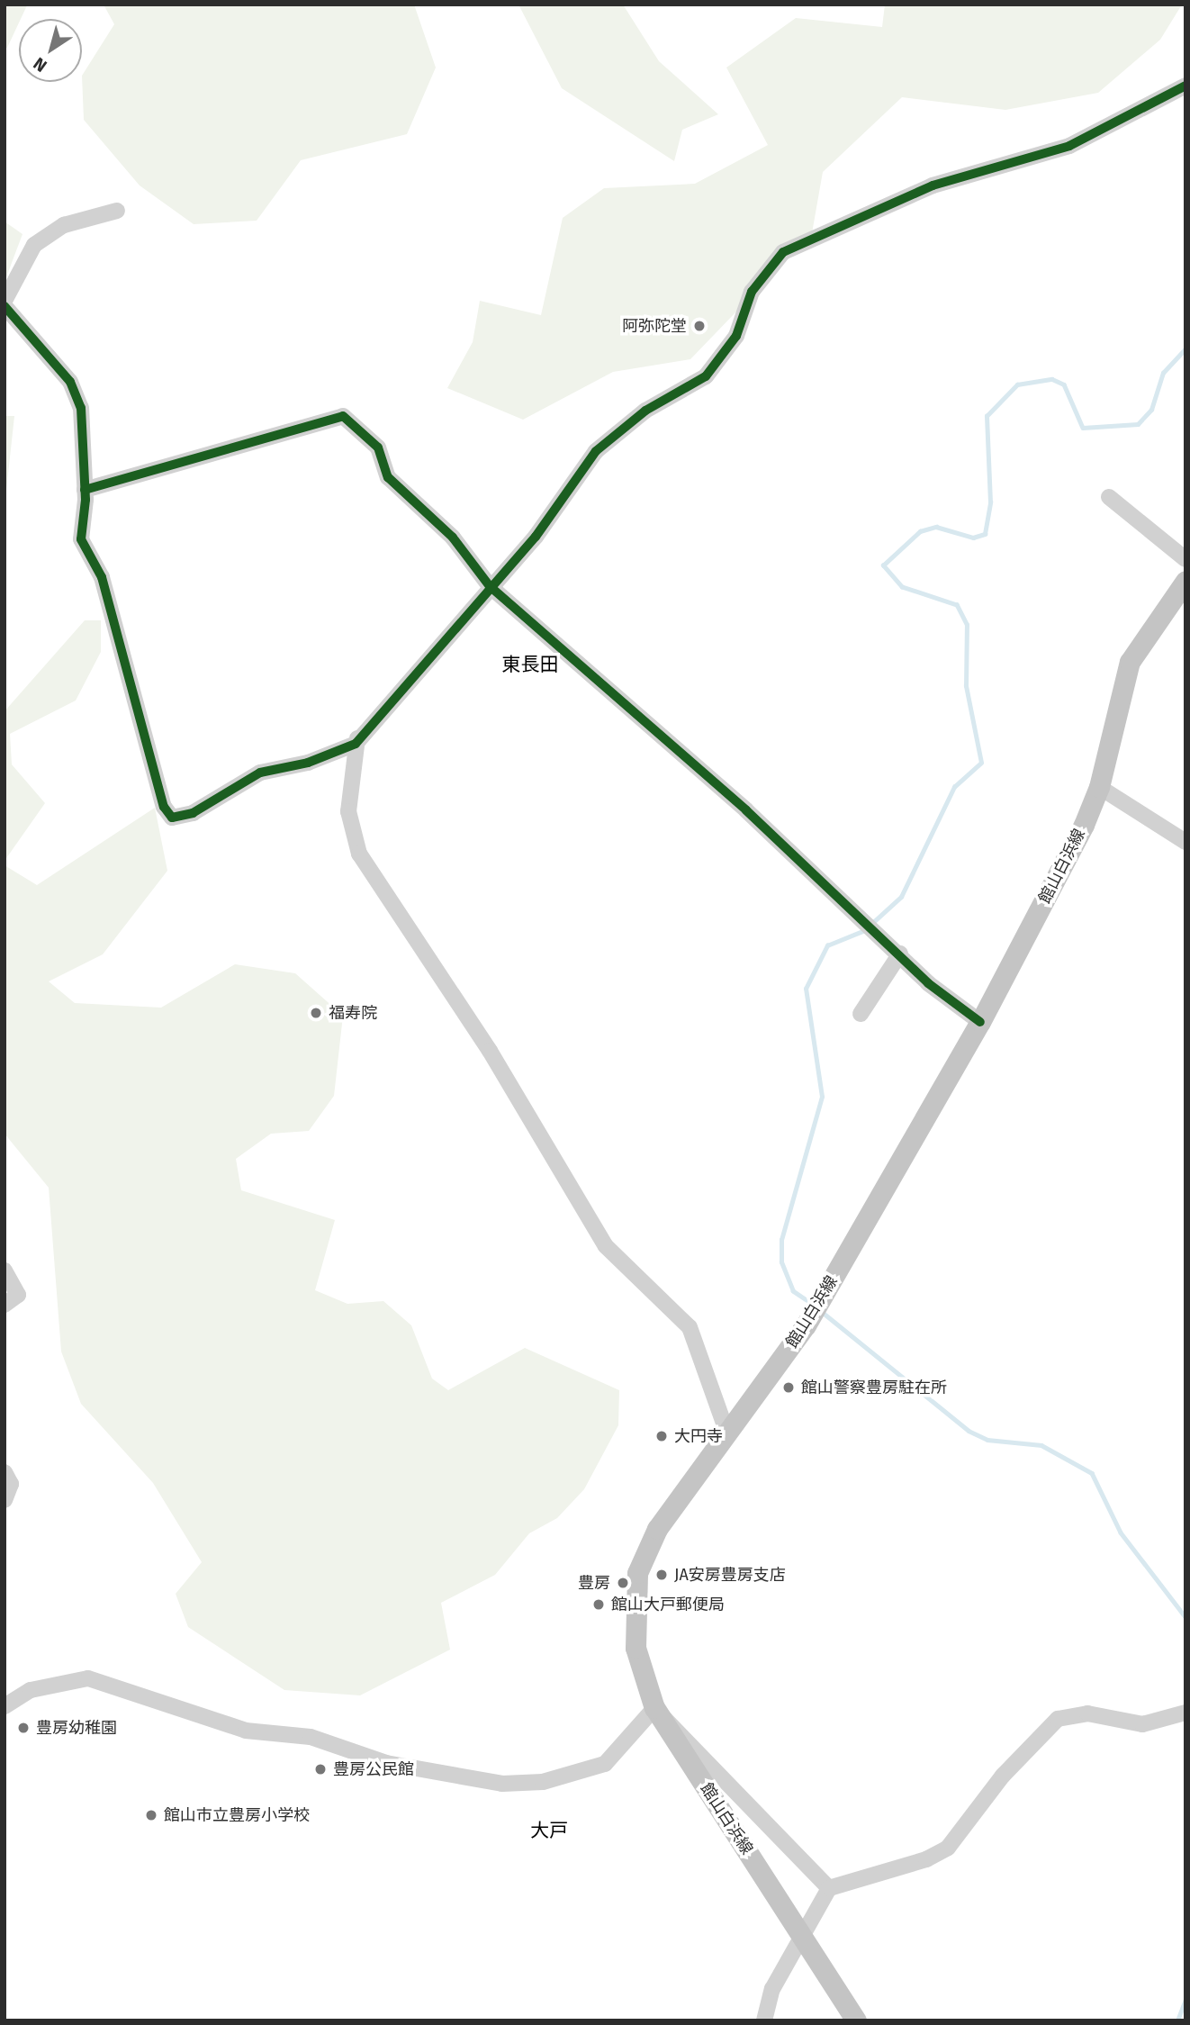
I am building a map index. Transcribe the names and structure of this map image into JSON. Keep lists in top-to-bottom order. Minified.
{"streets":{"main road":["館山白浜線"]},"districts":["東長田","大戸"],"places":["阿弥陀堂","福寿院","館山警察豊房駐在所","大円寺","JA安房豊房支店","豊房","館山大戸郵便局","豊房幼稚園","豊房公民館","館山市立豊房小学校"],"north":"bottom left"}
